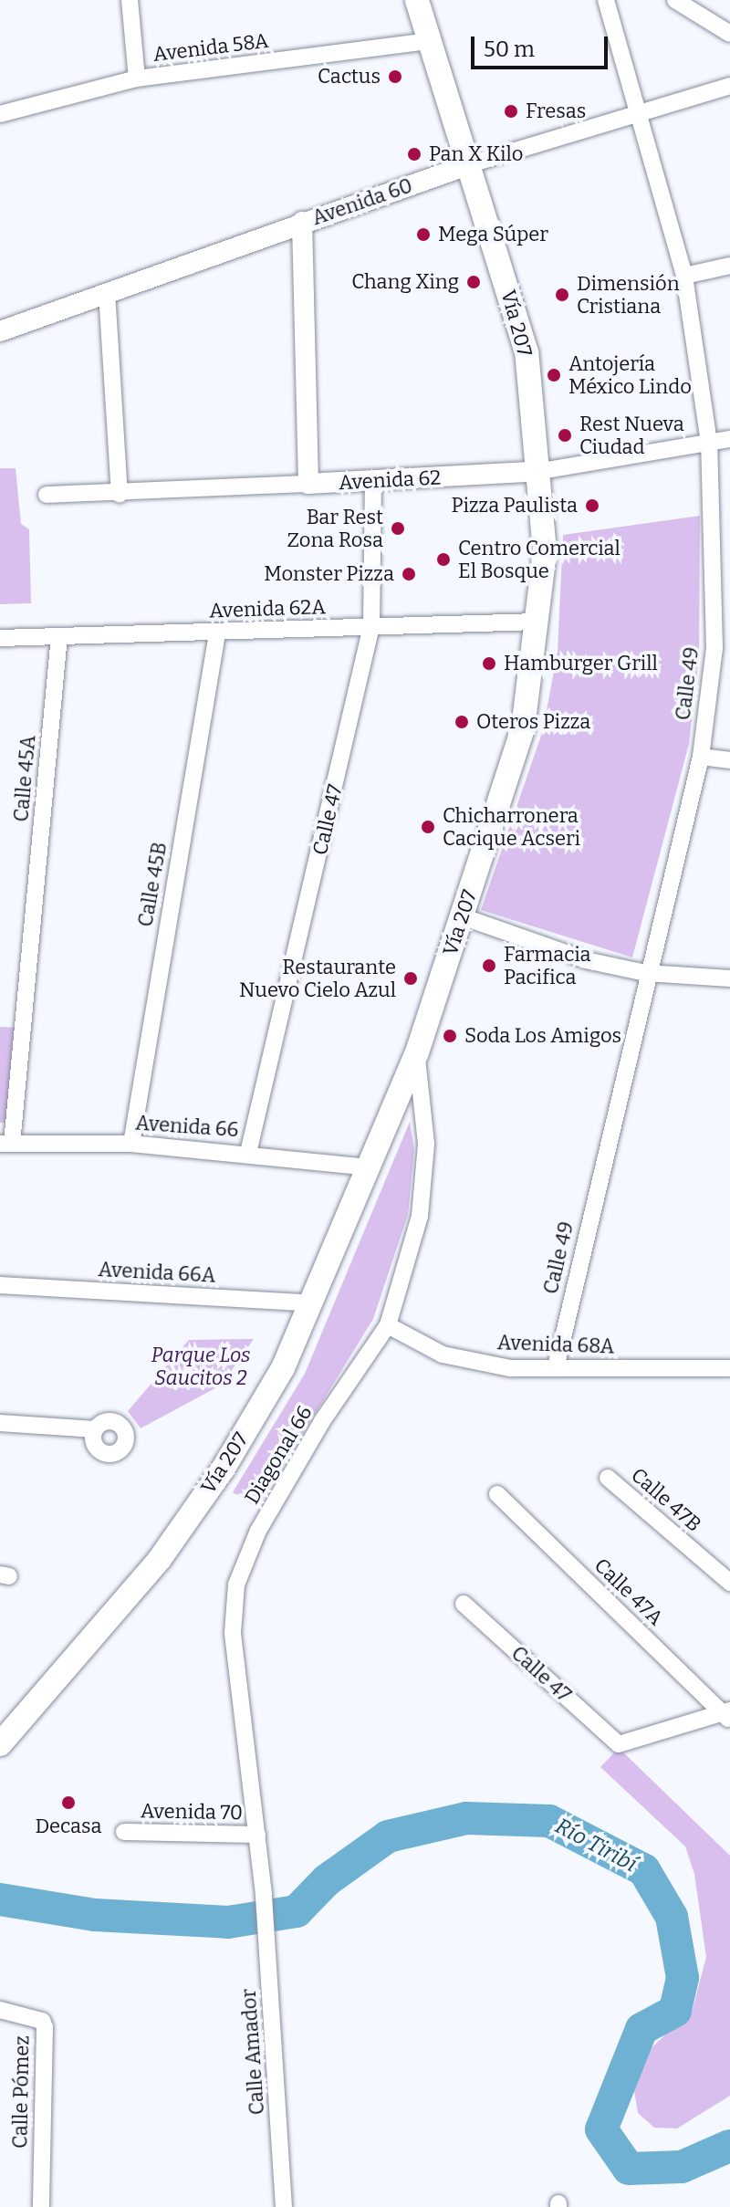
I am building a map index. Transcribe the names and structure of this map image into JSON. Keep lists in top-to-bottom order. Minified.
{"streets":{"main road":["Vía 207"],"street":["Avenida 58A","Avenida 60","Avenida 62","Avenida 62A","Calle 49","Calle 45A","Calle 47","Calle 45B","Avenida 66","Avenida 66A","Avenida 68A","Diagonal 66","Calle 47B","Calle 47A","Avenida 70","Calle Amador","Calle Pómez"]},"crossings":[["Avenida 58A","Vía 207"],["Avenida 60","Vía 207"],["Avenida 60","Calle 49"],["Vía 207","Avenida 62"],["Vía 207","Avenida 62A"],["Vía 207","Avenida 66"],["Vía 207","Avenida 66A"],["Vía 207","Diagonal 66"],["Avenida 62","Calle 49"],["Avenida 62","Calle 47"],["Avenida 62A","Calle 45A"],["Avenida 62A","Calle 47"],["Avenida 62A","Calle 45B"],["Calle 49","Avenida 68A"],["Calle 45A","Avenida 66"],["Calle 47","Avenida 66"],["Calle 47","Calle 47A"],["Calle 45B","Avenida 66"],["Avenida 68A","Diagonal 66"],["Diagonal 66","Avenida 70"],["Diagonal 66","Calle Amador"]],"water":["Río Tiribí"],"parks":["Parque Los Saucitos 2"],"places":["Cactus","Fresas","Pan X Kilo","Mega Súper","Chang Xing","Dimensión Cristiana","Antojería México Lindo","Rest Nueva Ciudad","Pizza Paulista","Bar Rest Zona Rosa","Centro Comercial El Bosque","Monster Pizza","Hamburger Grill","Oteros Pizza","Chicharronera Cacique Acseri","Farmacia Pacifica","Restaurante Nuevo Cielo Azul","Soda Los Amigos","Decasa"],"scale_bar":"50 m"}
